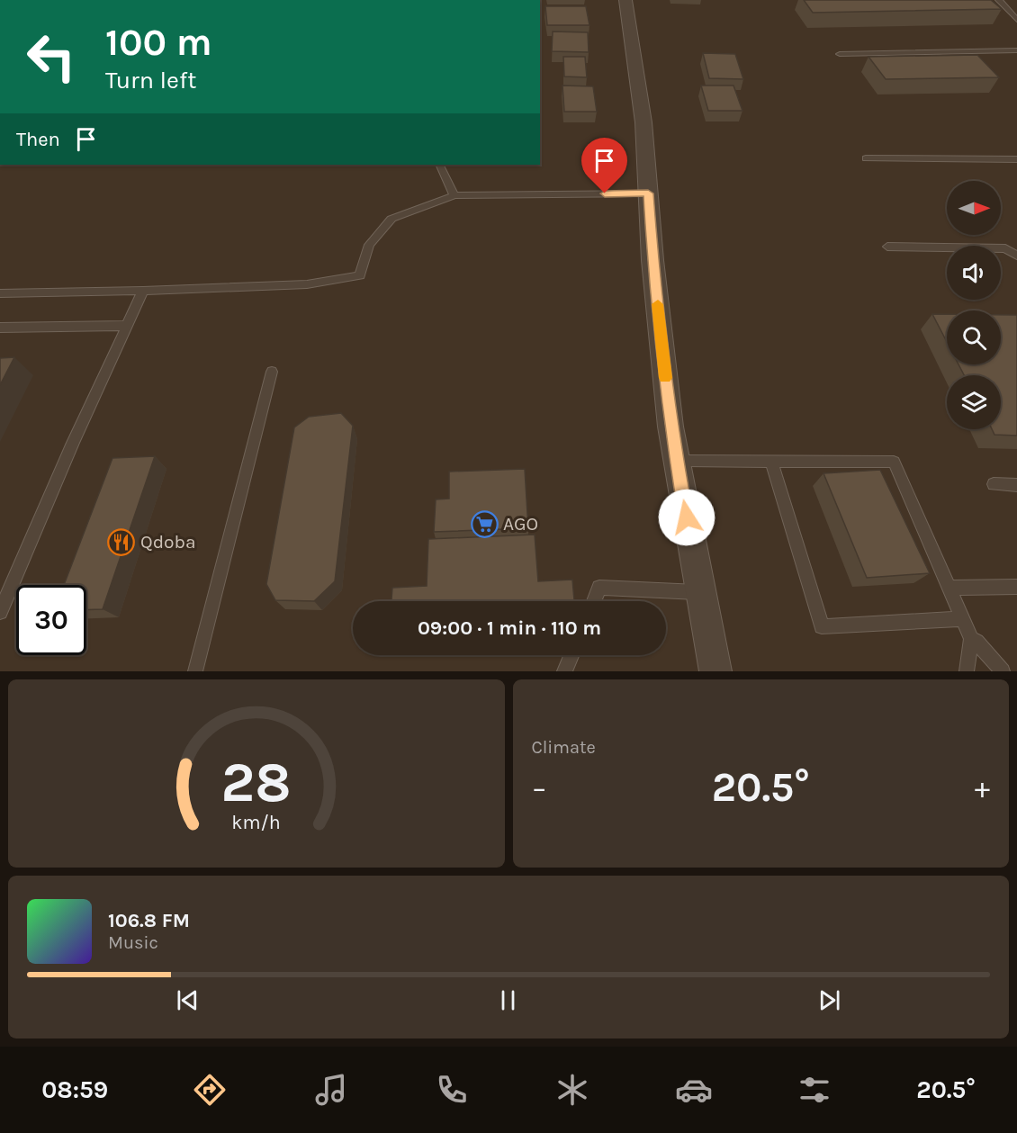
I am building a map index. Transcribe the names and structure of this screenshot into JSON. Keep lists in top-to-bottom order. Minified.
{"places":{"supermarket":["AGO"],"restaurant":["Qdoba"]},"north":"right","page":{"turn":["100 m","Turn left"],"then":"Then","limit":"30","trip":"09:00 · 1 min · 110 m","tile":"Climate","heat":["−","20.5°","+"],"song":["106.8 FM","Music"],"tabs":["08:59","20.5°"],"gauge":["28","km/h"]}}
